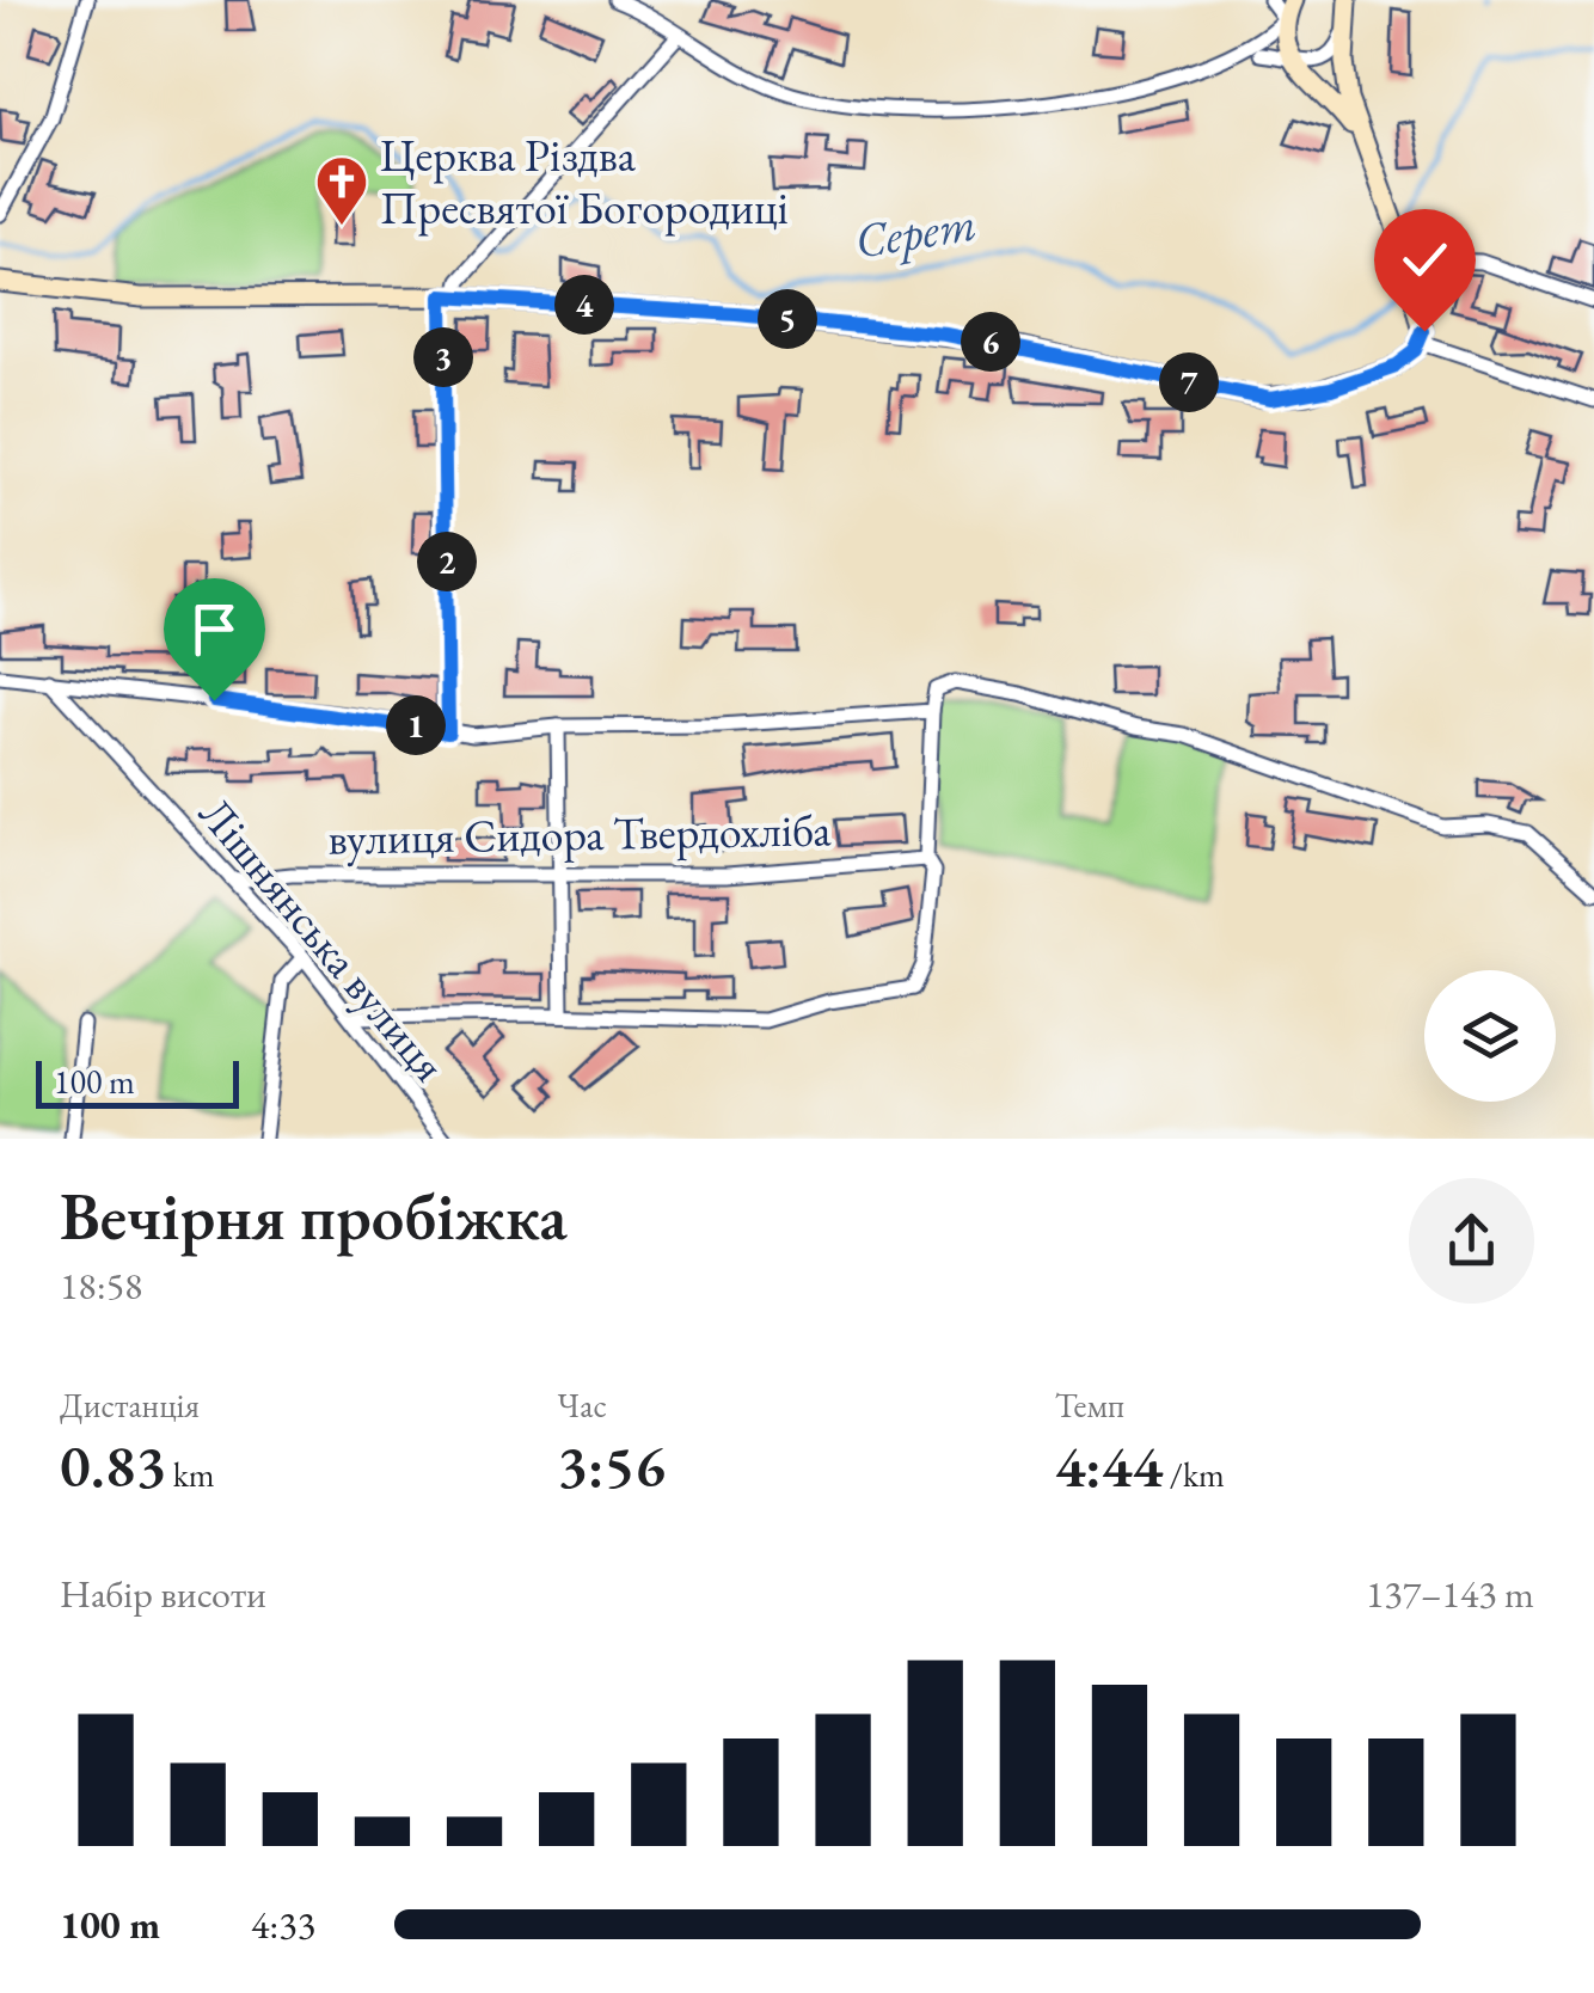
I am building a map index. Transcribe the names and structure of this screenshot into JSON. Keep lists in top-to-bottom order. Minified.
{"streets":{"street":["вулиця Сидора Твердохліба","Лішнянська вулиця"]},"crossings":[["вулиця Сидора Твердохліба","Лішнянська вулиця"]],"water":["Серет"],"places":{"church":["Церква Різдва Пресвятої Богородиці"]},"scale_bar":"100 m","page":{"pins":["4","5","6","3","7","2","1"],"scale":"100 m","heading":["Вечірня пробіжка","18:58"],"stats":[["Дистанція","0.83 km"],["Час","3:56"],["Темп","4:44 /km"]],"chart":["Набір висоти","137–143 m"],"list":[{"name":"100 m","note":"4:33"}]}}
